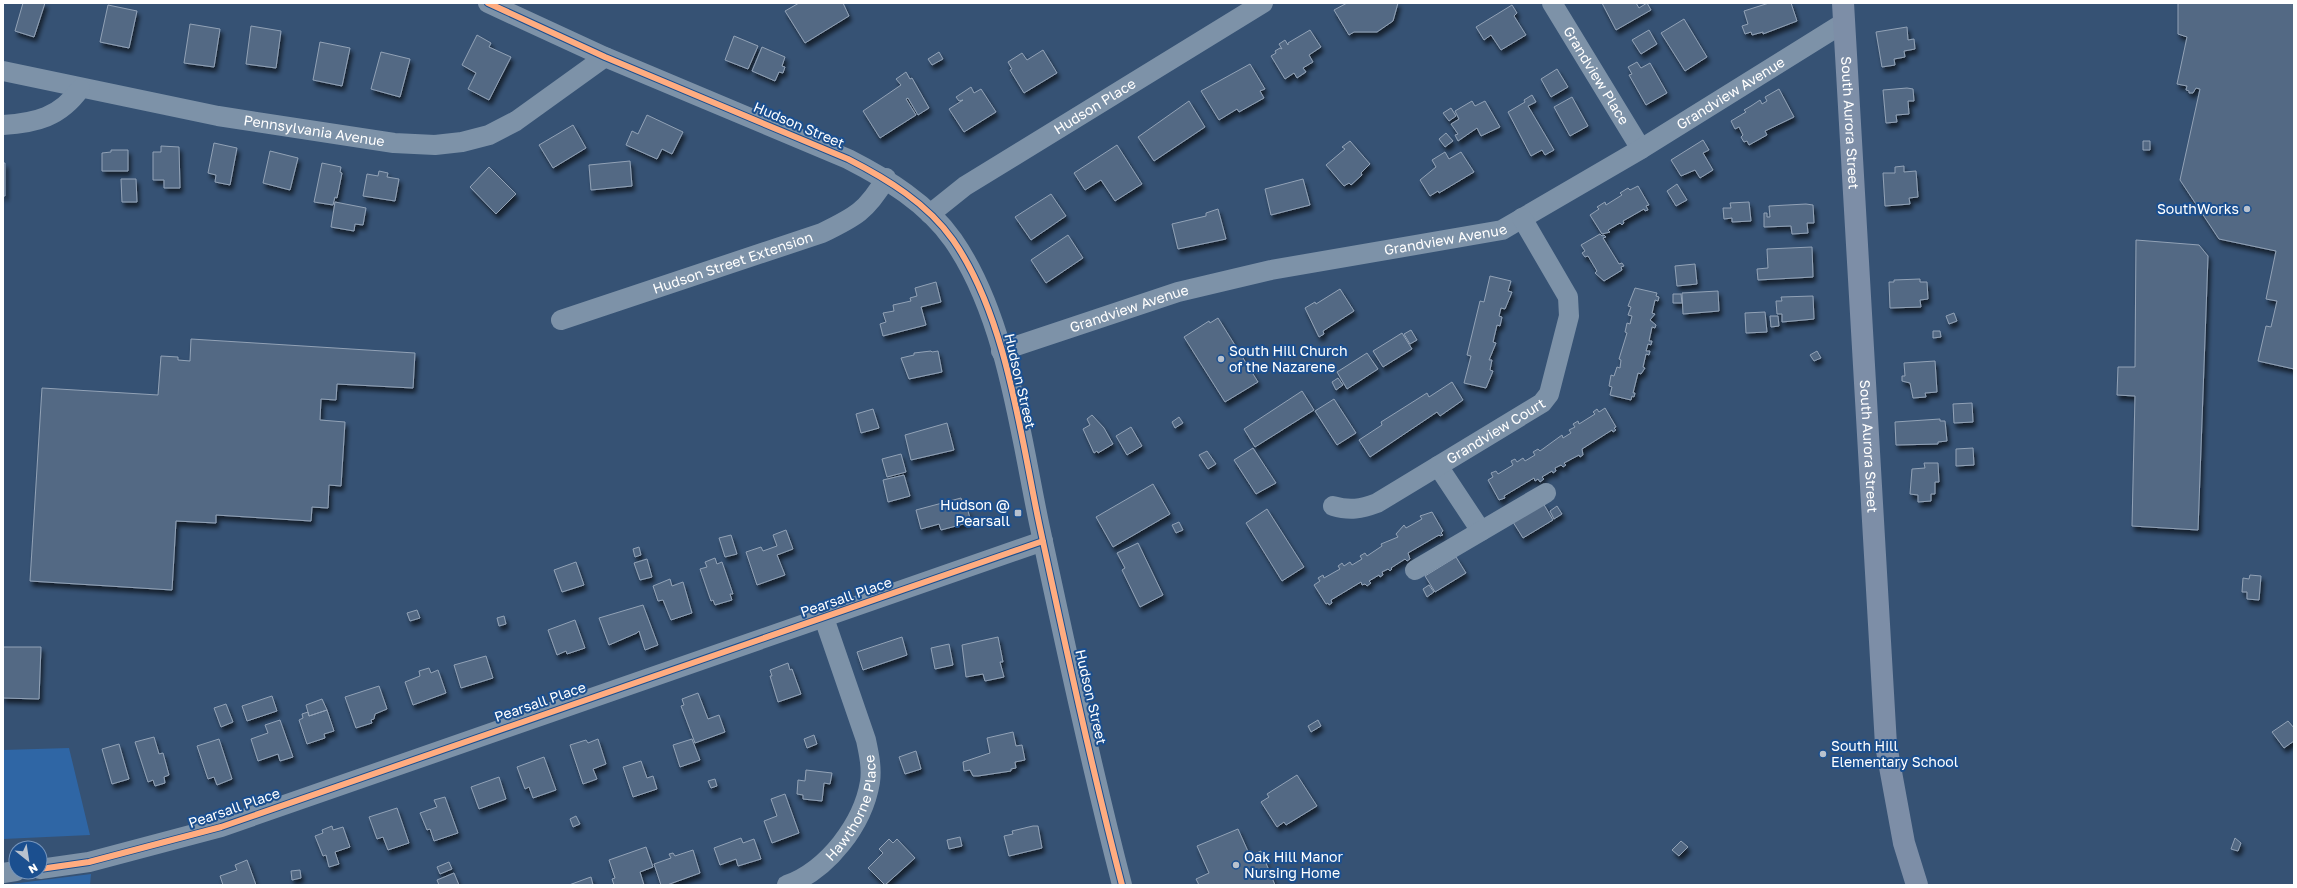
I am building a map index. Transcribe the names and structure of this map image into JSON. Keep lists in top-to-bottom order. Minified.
{"streets":{"main road":["South Aurora Street"],"street":["Grandview Place","Grandview Avenue","Hudson Place","Hudson Street","Pennsylvania Avenue","Hudson Street Extension","Grandview Court","Pearsall Place","Hawthorne Place"]},"crossings":[["Grandview Place","Grandview Avenue"],["Grandview Avenue","South Aurora Street"],["Grandview Avenue","Hudson Street"],["Grandview Avenue","Grandview Court"],["Hudson Place","Hudson Street"],["Hudson Street","Pennsylvania Avenue"],["Hudson Street","Hudson Street Extension"],["Hudson Street","Pearsall Place"],["Pearsall Place","Hawthorne Place"]],"places":{"other":["SouthWorks","South Hill Church of the Nazarene","South Hill Elementary School","Oak Hill Manor Nursing Home"],"transit":["Hudson @ Pearsall"]},"north":"bottom right"}
